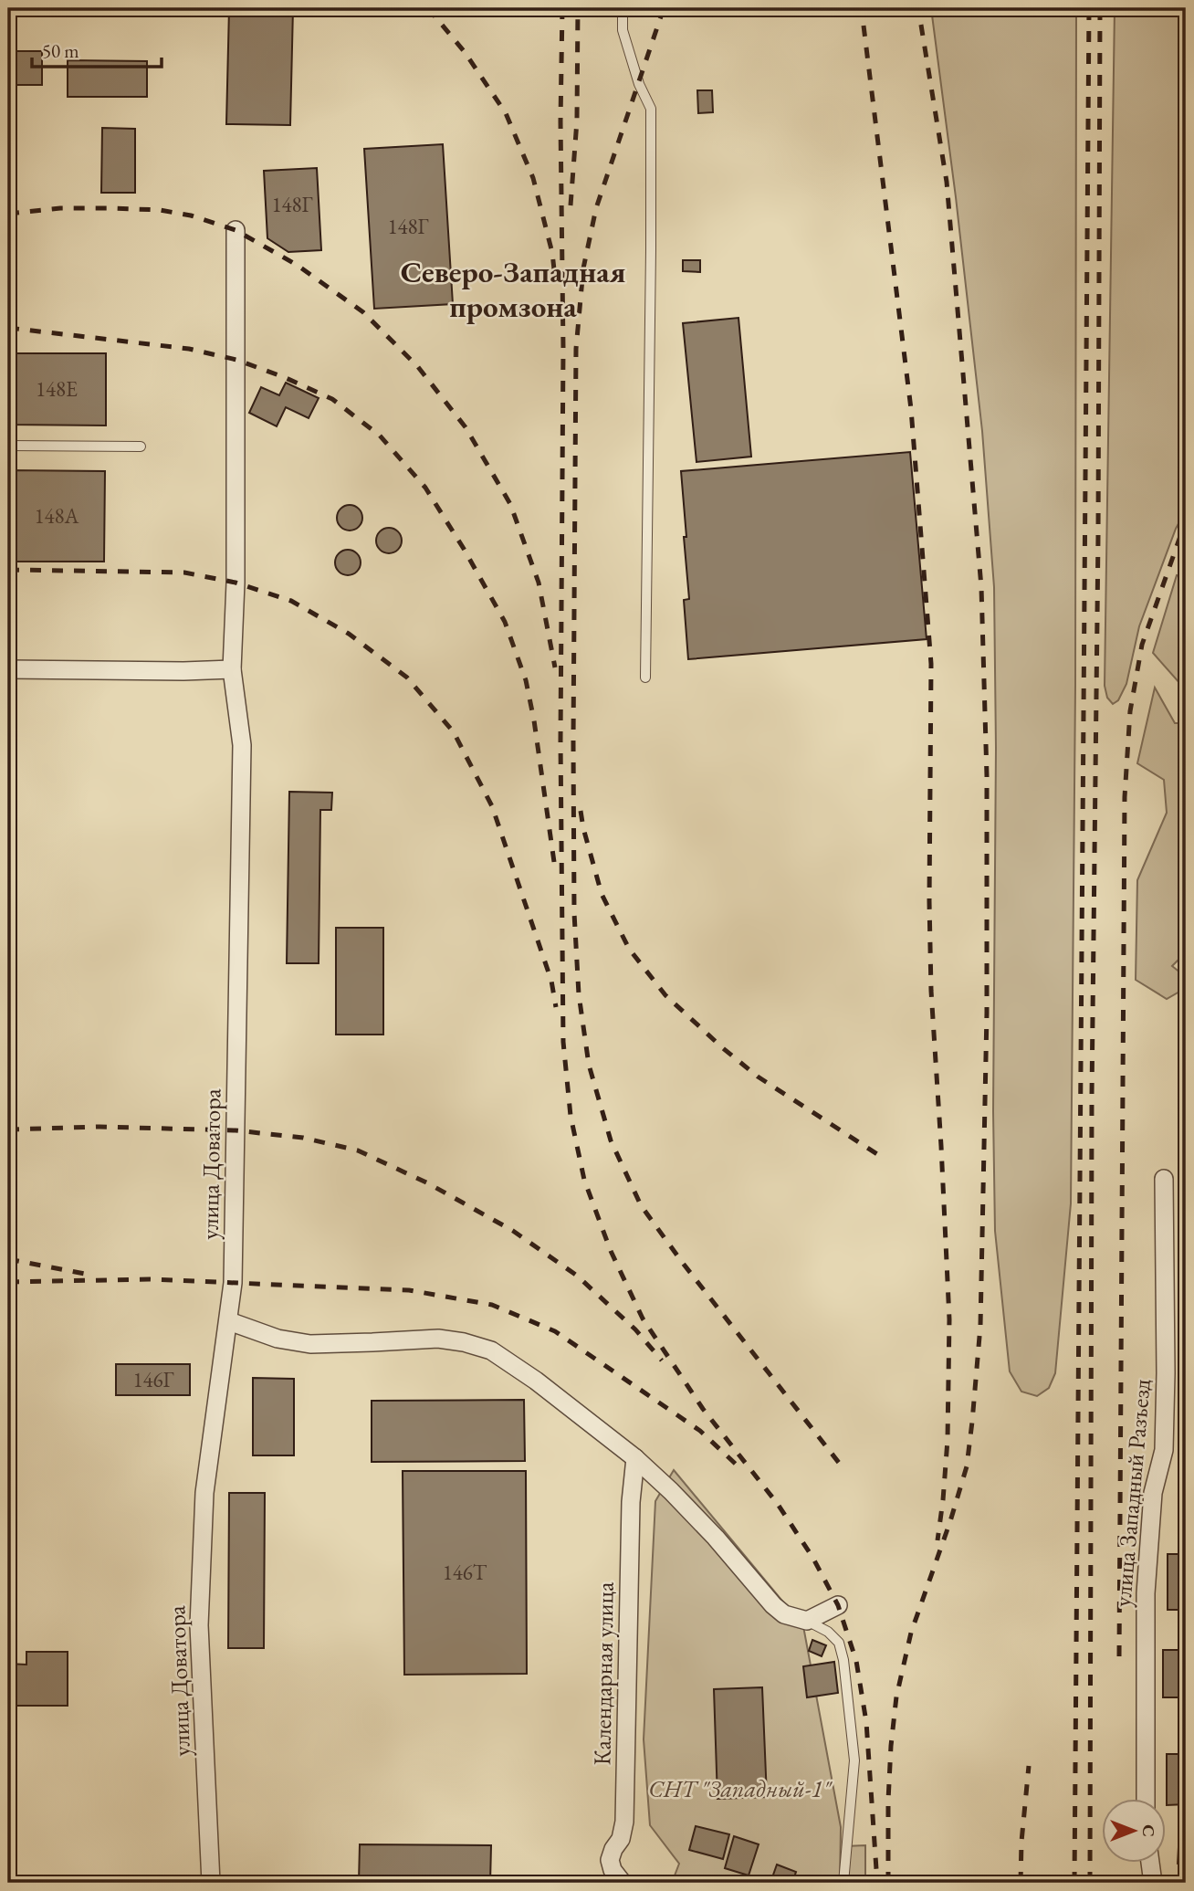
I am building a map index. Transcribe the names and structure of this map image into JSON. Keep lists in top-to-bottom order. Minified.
{"streets":{"street":["улица Доватора","улица Западный Разъезд","Календарная улица"]},"districts":["Северо-Западная промзона"],"parks":["СНТ \"Западный-1\""],"house_numbers":["148Г","148Г","148Е","148А","146Г","146Т"],"scale_bar":"50 m","north":"right"}
